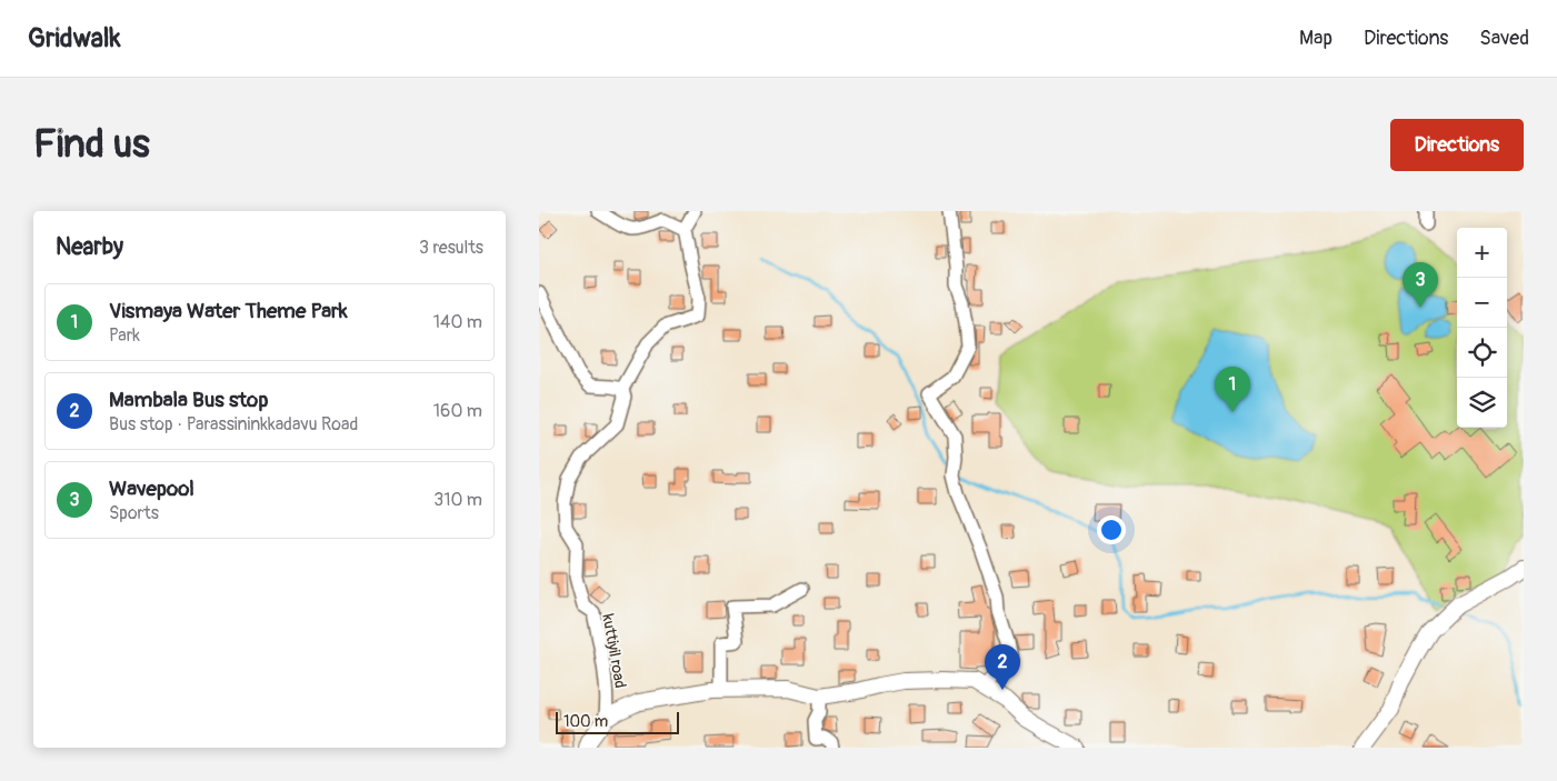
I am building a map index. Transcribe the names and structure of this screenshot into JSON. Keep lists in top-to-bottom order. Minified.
{"streets":{"street":["kuttiyil road"]},"scale_bar":"100 m","page":{"header":"Gridwalk","nav":["Map","Directions","Saved"],"buttons":"Directions","title":"Find us","heading":["Nearby","3 results"],"map_buttons":["+","−"],"pins":["3","1","2"],"list":[{"mark":"1","name":"Vismaya Water Theme Park","note":"Park","value":"140 m"},{"mark":"2","name":"Mambala Bus stop","note":"Bus stop · Parassininkkadavu Road","value":"160 m"},{"mark":"3","name":"Wavepool","note":"Sports","value":"310 m"}],"scale":"100 m"}}
